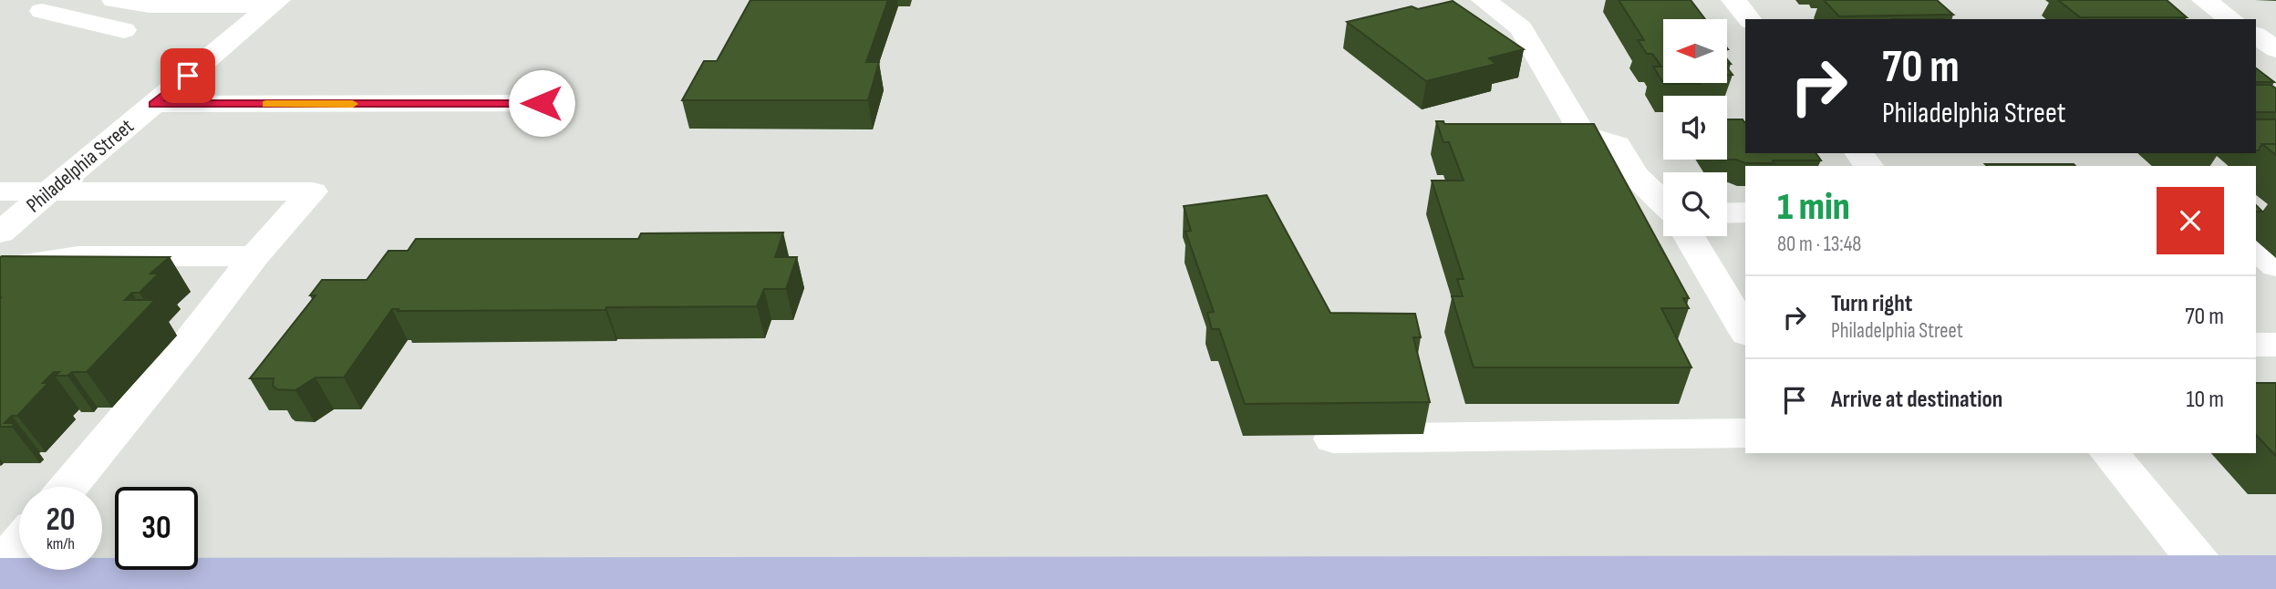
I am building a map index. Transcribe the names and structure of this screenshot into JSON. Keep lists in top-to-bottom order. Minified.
{"streets":{"street":["Philadelphia Street"]},"north":"left","page":{"turn":["70 m","Philadelphia Street"],"heading":["1 min","80 m · 13:48"],"list":[{"name":"Turn right","note":"Philadelphia Street","value":"70 m"},{"name":"Arrive at destination","value":"10 m"}],"speed":"20 km/h","limit":"30"}}
